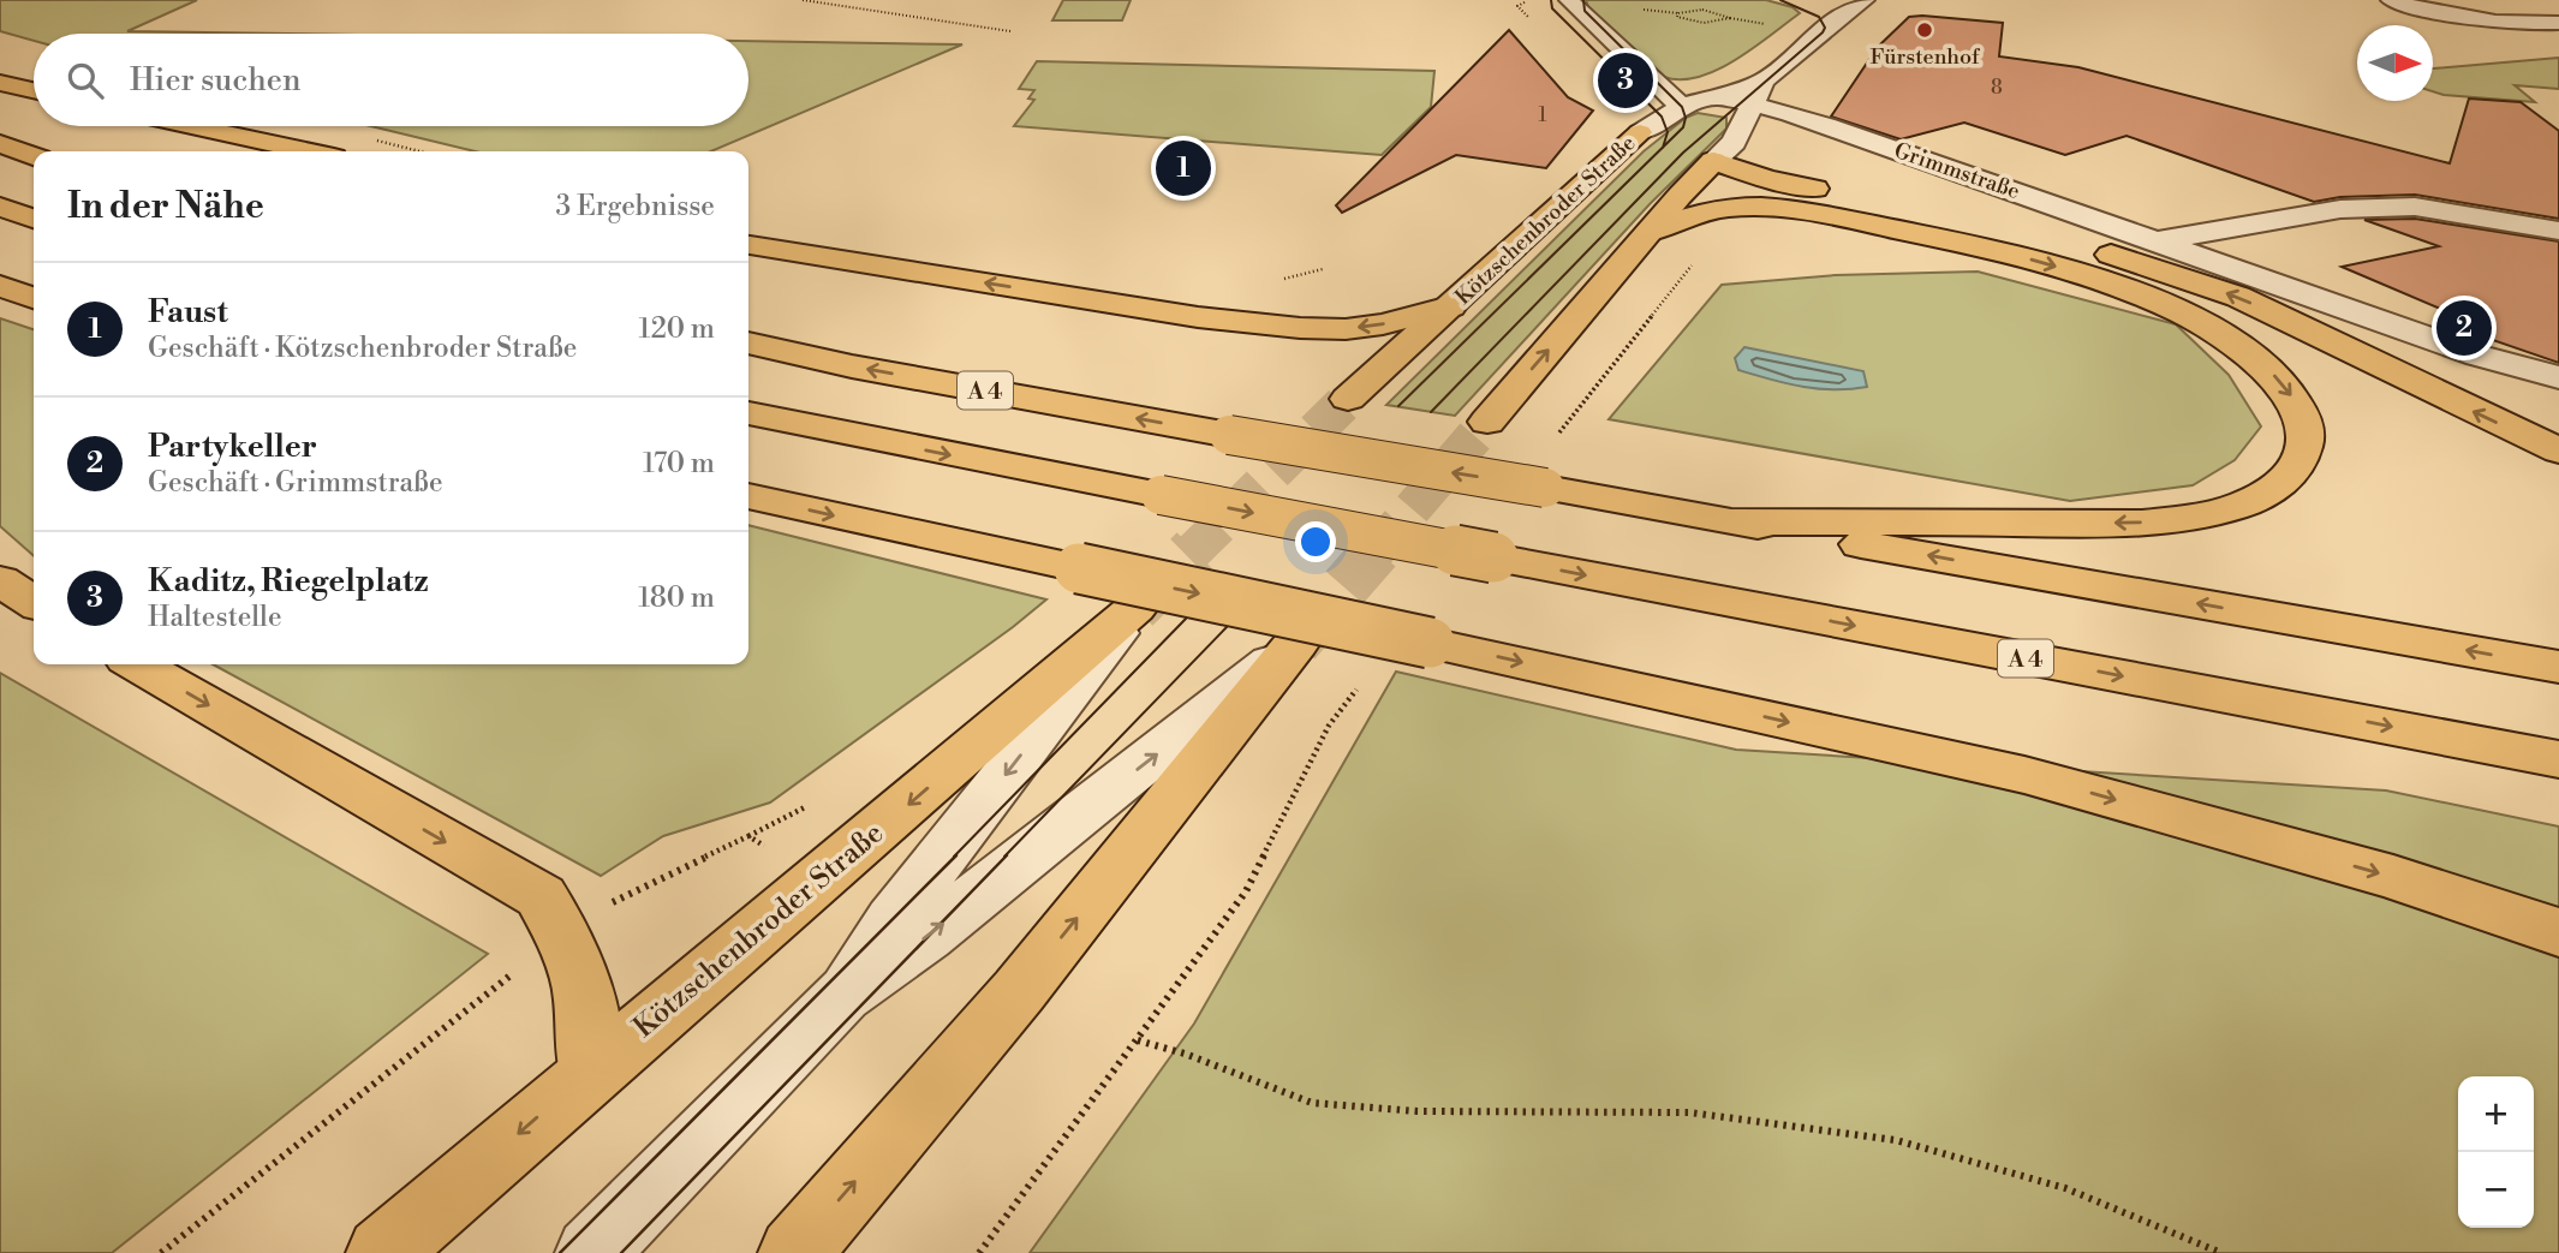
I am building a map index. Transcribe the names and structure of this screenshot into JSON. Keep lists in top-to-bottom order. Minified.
{"streets":{"main road":["Kötzschenbroder Straße","A 4"],"street":["Grimmstraße"]},"crossings":[["Grimmstraße","Kötzschenbroder Straße"]],"places":["Fürstenhof"],"house_numbers":["8","1"],"north":"right","page":{"search":"Hier suchen","pins":["3","1","2"],"heading":["In der Nähe","3 Ergebnisse"],"list":[{"mark":"1","name":"Faust","note":"Geschäft · Kötzschenbroder Straße","value":"120 m"},{"mark":"2","name":"Partykeller","note":"Geschäft · Grimmstraße","value":"170 m"},{"mark":"3","name":"Kaditz, Riegelplatz","note":"Haltestelle","value":"180 m"}],"map_buttons":["+","−"]}}
